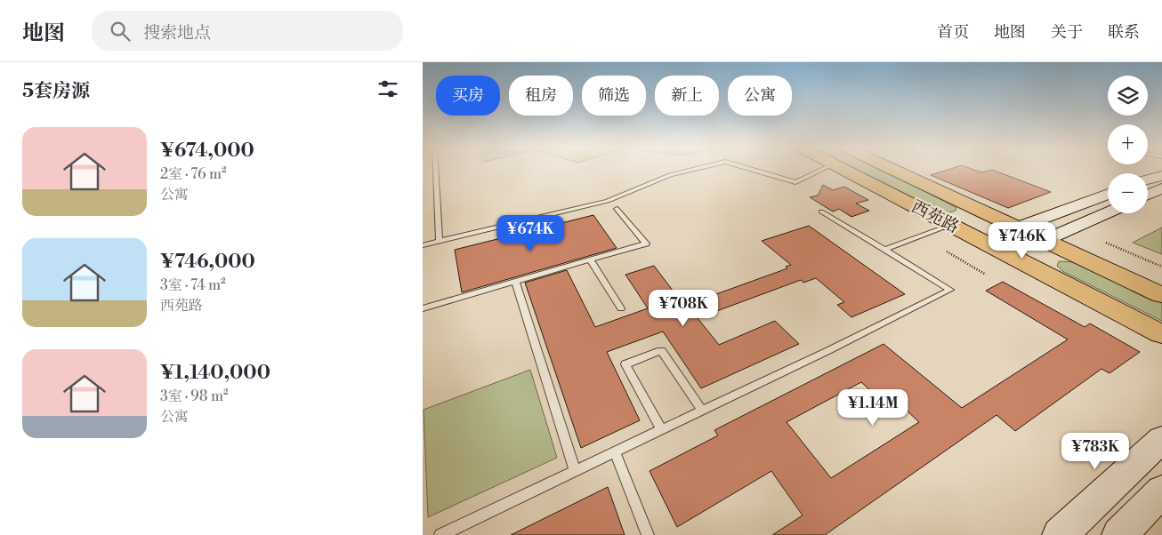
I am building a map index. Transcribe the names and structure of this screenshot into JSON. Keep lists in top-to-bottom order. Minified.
{"streets":{"main road":["西苑路"]},"page":{"header":"地图","search":"搜索地点","nav":["首页","地图","关于","联系"],"heading":"5套房源","map_buttons":["+","−"],"chip":["买房","租房","筛选","新上","公寓"],"list":[{"name":"¥674,000","note":"2室 · 76 m² · 公寓"},{"name":"¥746,000","note":"3室 · 74 m² · 西苑路"},{"name":"¥1,140,000","note":"3室 · 98 m² · 公寓"}],"price":["¥674K","¥746K","¥708K","¥1.14M","¥783K"]}}
